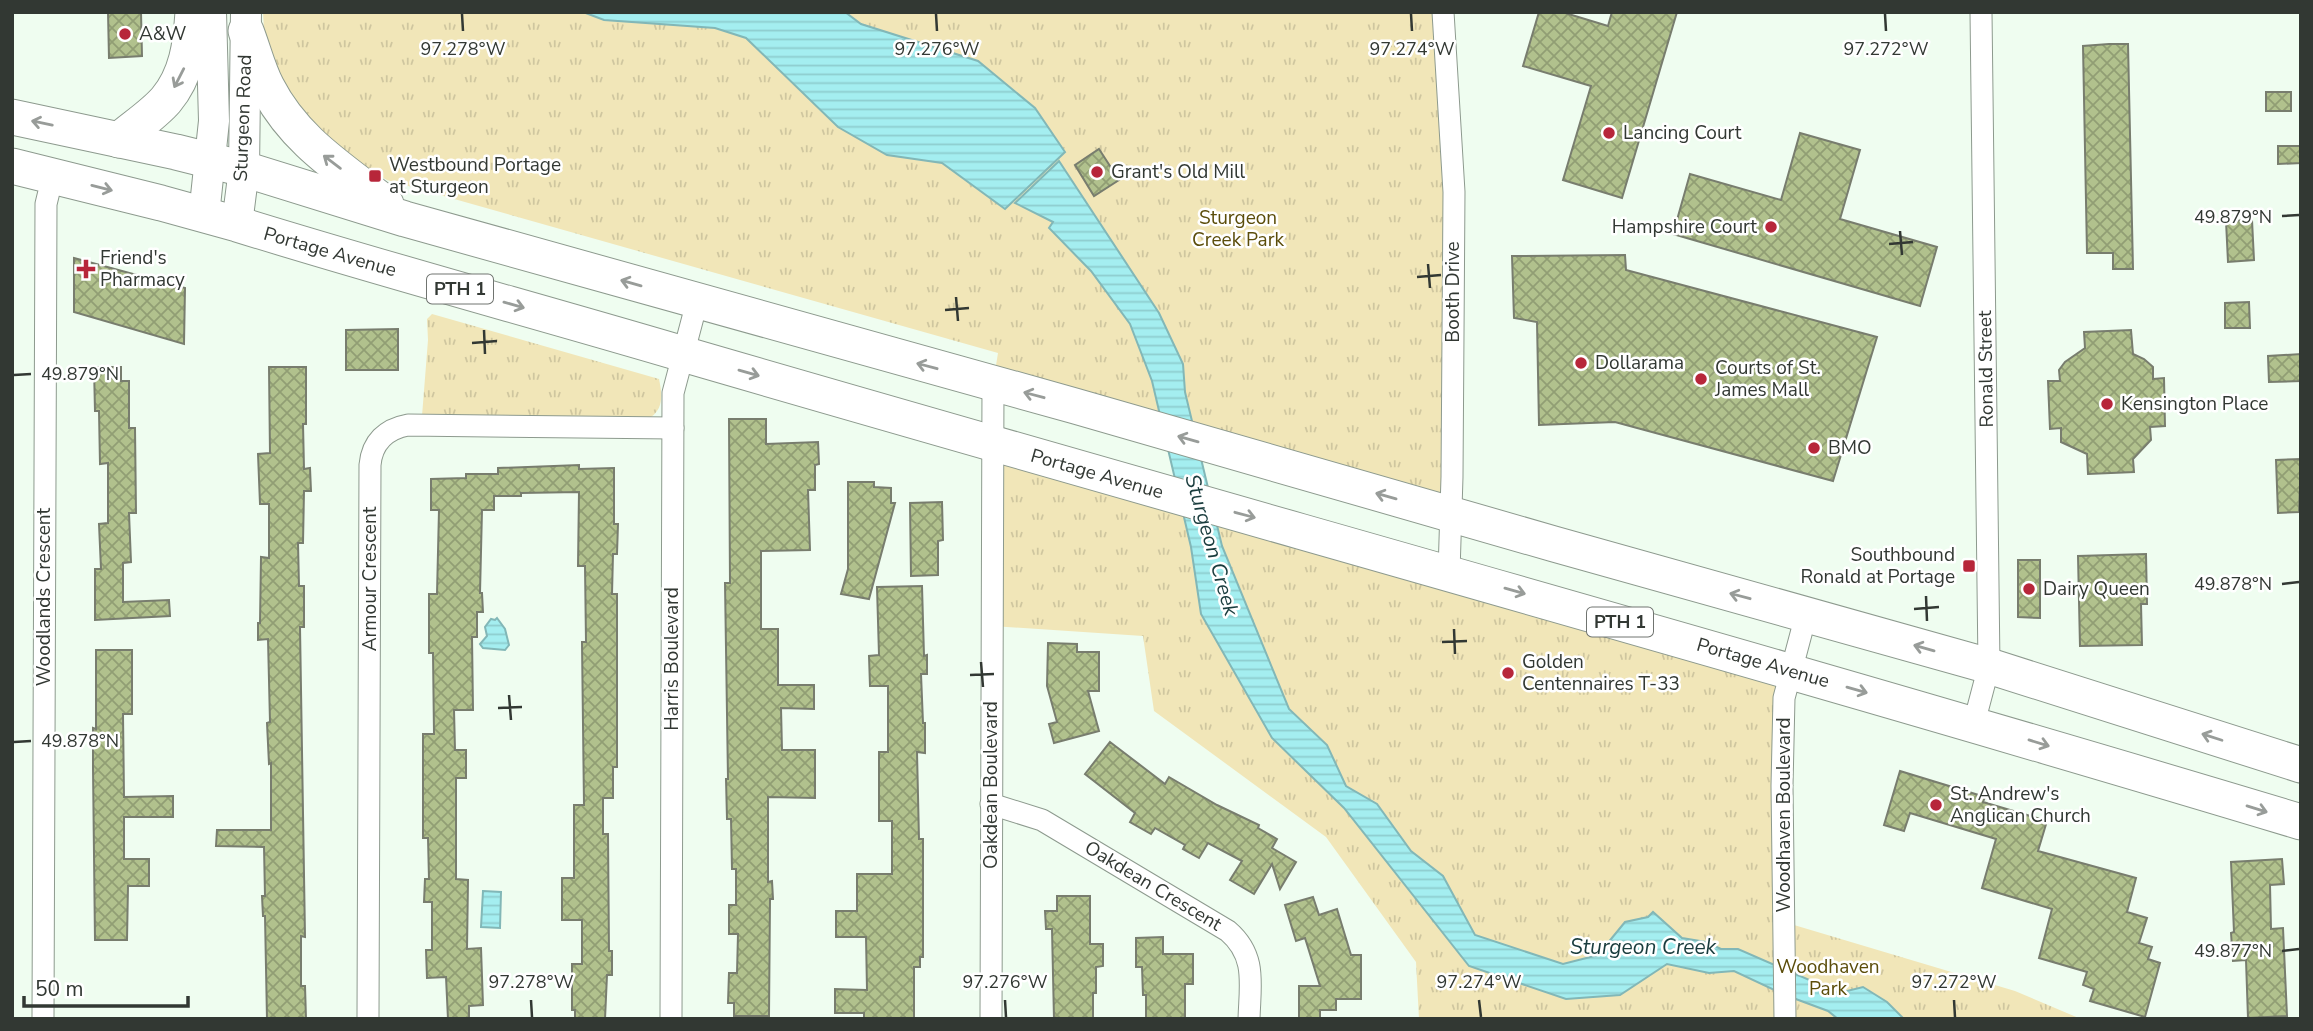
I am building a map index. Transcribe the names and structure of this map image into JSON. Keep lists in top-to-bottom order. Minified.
{"streets":{"highway":["Portage Avenue","PTH 1"],"main road":["Sturgeon Road"],"street":["Booth Drive","Ronald Street","Armour Crescent","Woodlands Crescent","Harris Boulevard","Oakdean Boulevard","Woodhaven Boulevard","Oakdean Crescent"]},"crossings":[["Sturgeon Road","Portage Avenue"],["Portage Avenue","Booth Drive"],["Portage Avenue","Ronald Street"],["Portage Avenue","Woodlands Crescent"],["Portage Avenue","Harris Boulevard"],["Portage Avenue","Oakdean Boulevard"],["Portage Avenue","Woodhaven Boulevard"],["Armour Crescent","Harris Boulevard"],["Oakdean Boulevard","Oakdean Crescent"]],"water":["Sturgeon Creek"],"parks":["Sturgeon Creek Park","Woodhaven Park"],"places":{"other":["A&W","Lancing Court","Grant's Old Mill","Hampshire Court","Dollarama","Courts of St. James Mall","Kensington Place","BMO","Dairy Queen","Golden Centennaires T-33","St. Andrew's Anglican Church"],"transit":["Westbound Portage at Sturgeon","Southbound Ronald at Portage"],"health":["Friend's Pharmacy"]},"scale_bar":"50 m","coordinates":["97.278°W","97.276°W","97.274°W","97.272°W","49.879°N","49.878°N","49.877°N"]}
